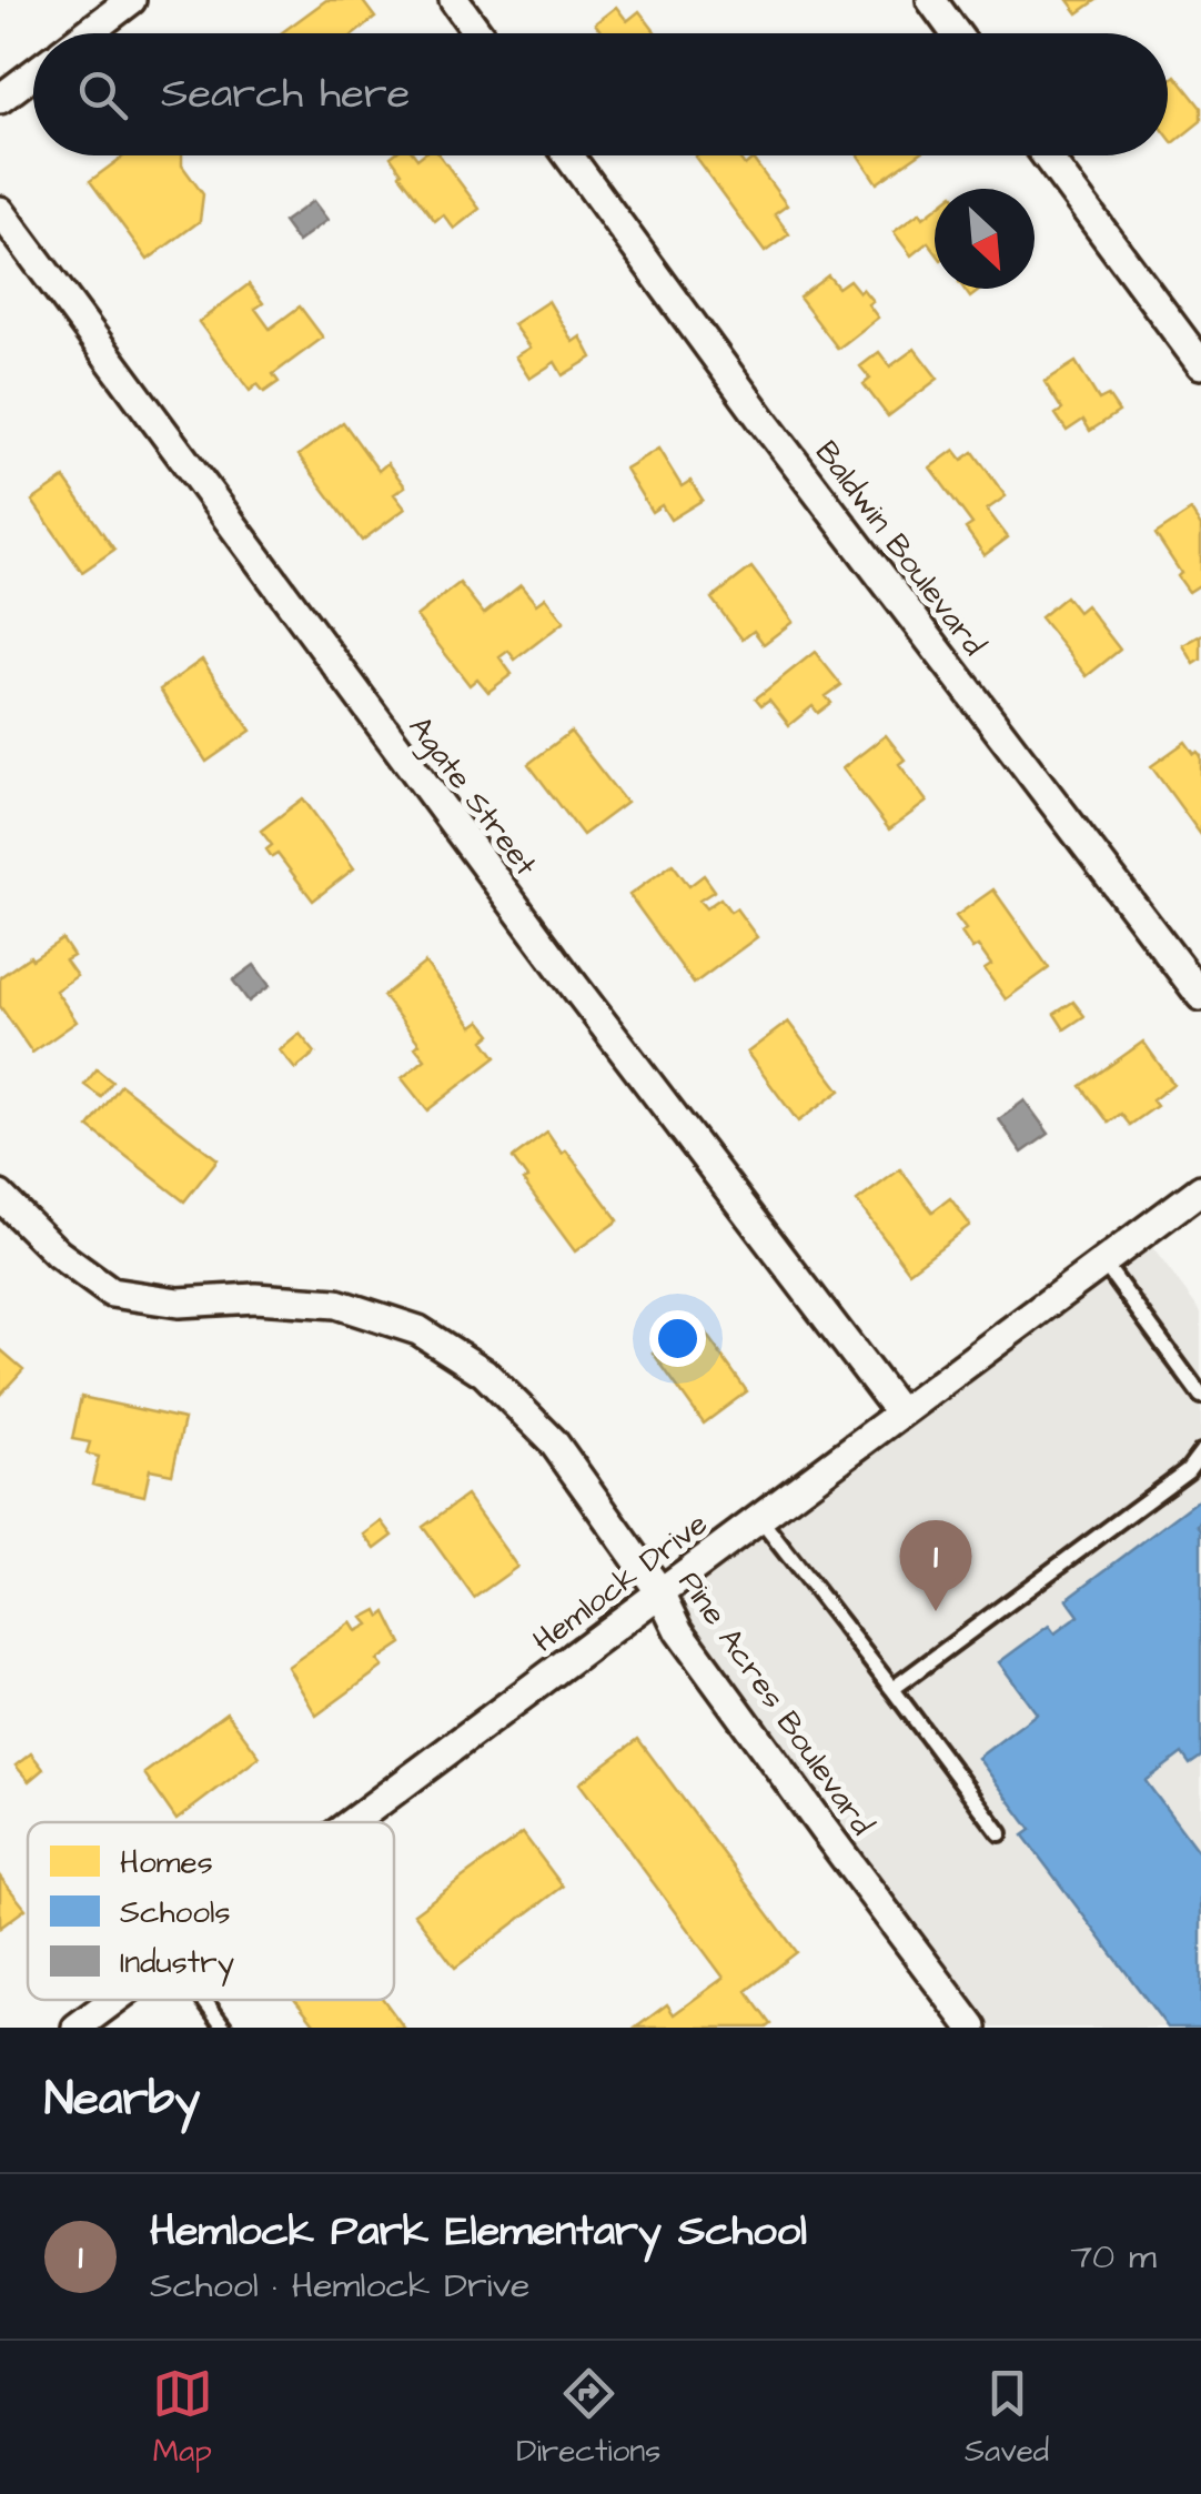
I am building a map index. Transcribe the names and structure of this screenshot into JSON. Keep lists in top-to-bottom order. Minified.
{"streets":{"street":["Baldwin Boulevard","Agate Street","Hemlock Drive","Pine Acres Boulevard"]},"crossings":[["Agate Street","Hemlock Drive"],["Hemlock Drive","Pine Acres Boulevard"]],"legend":["Homes","Schools","Industry"],"north":"bottom right","page":{"search":"Search here","pins":"1","heading":"Nearby","list":[{"mark":"1","name":"Hemlock Park Elementary School","note":"School · Hemlock Drive","value":"70 m"}],"nav":["Map","Directions","Saved"]}}
